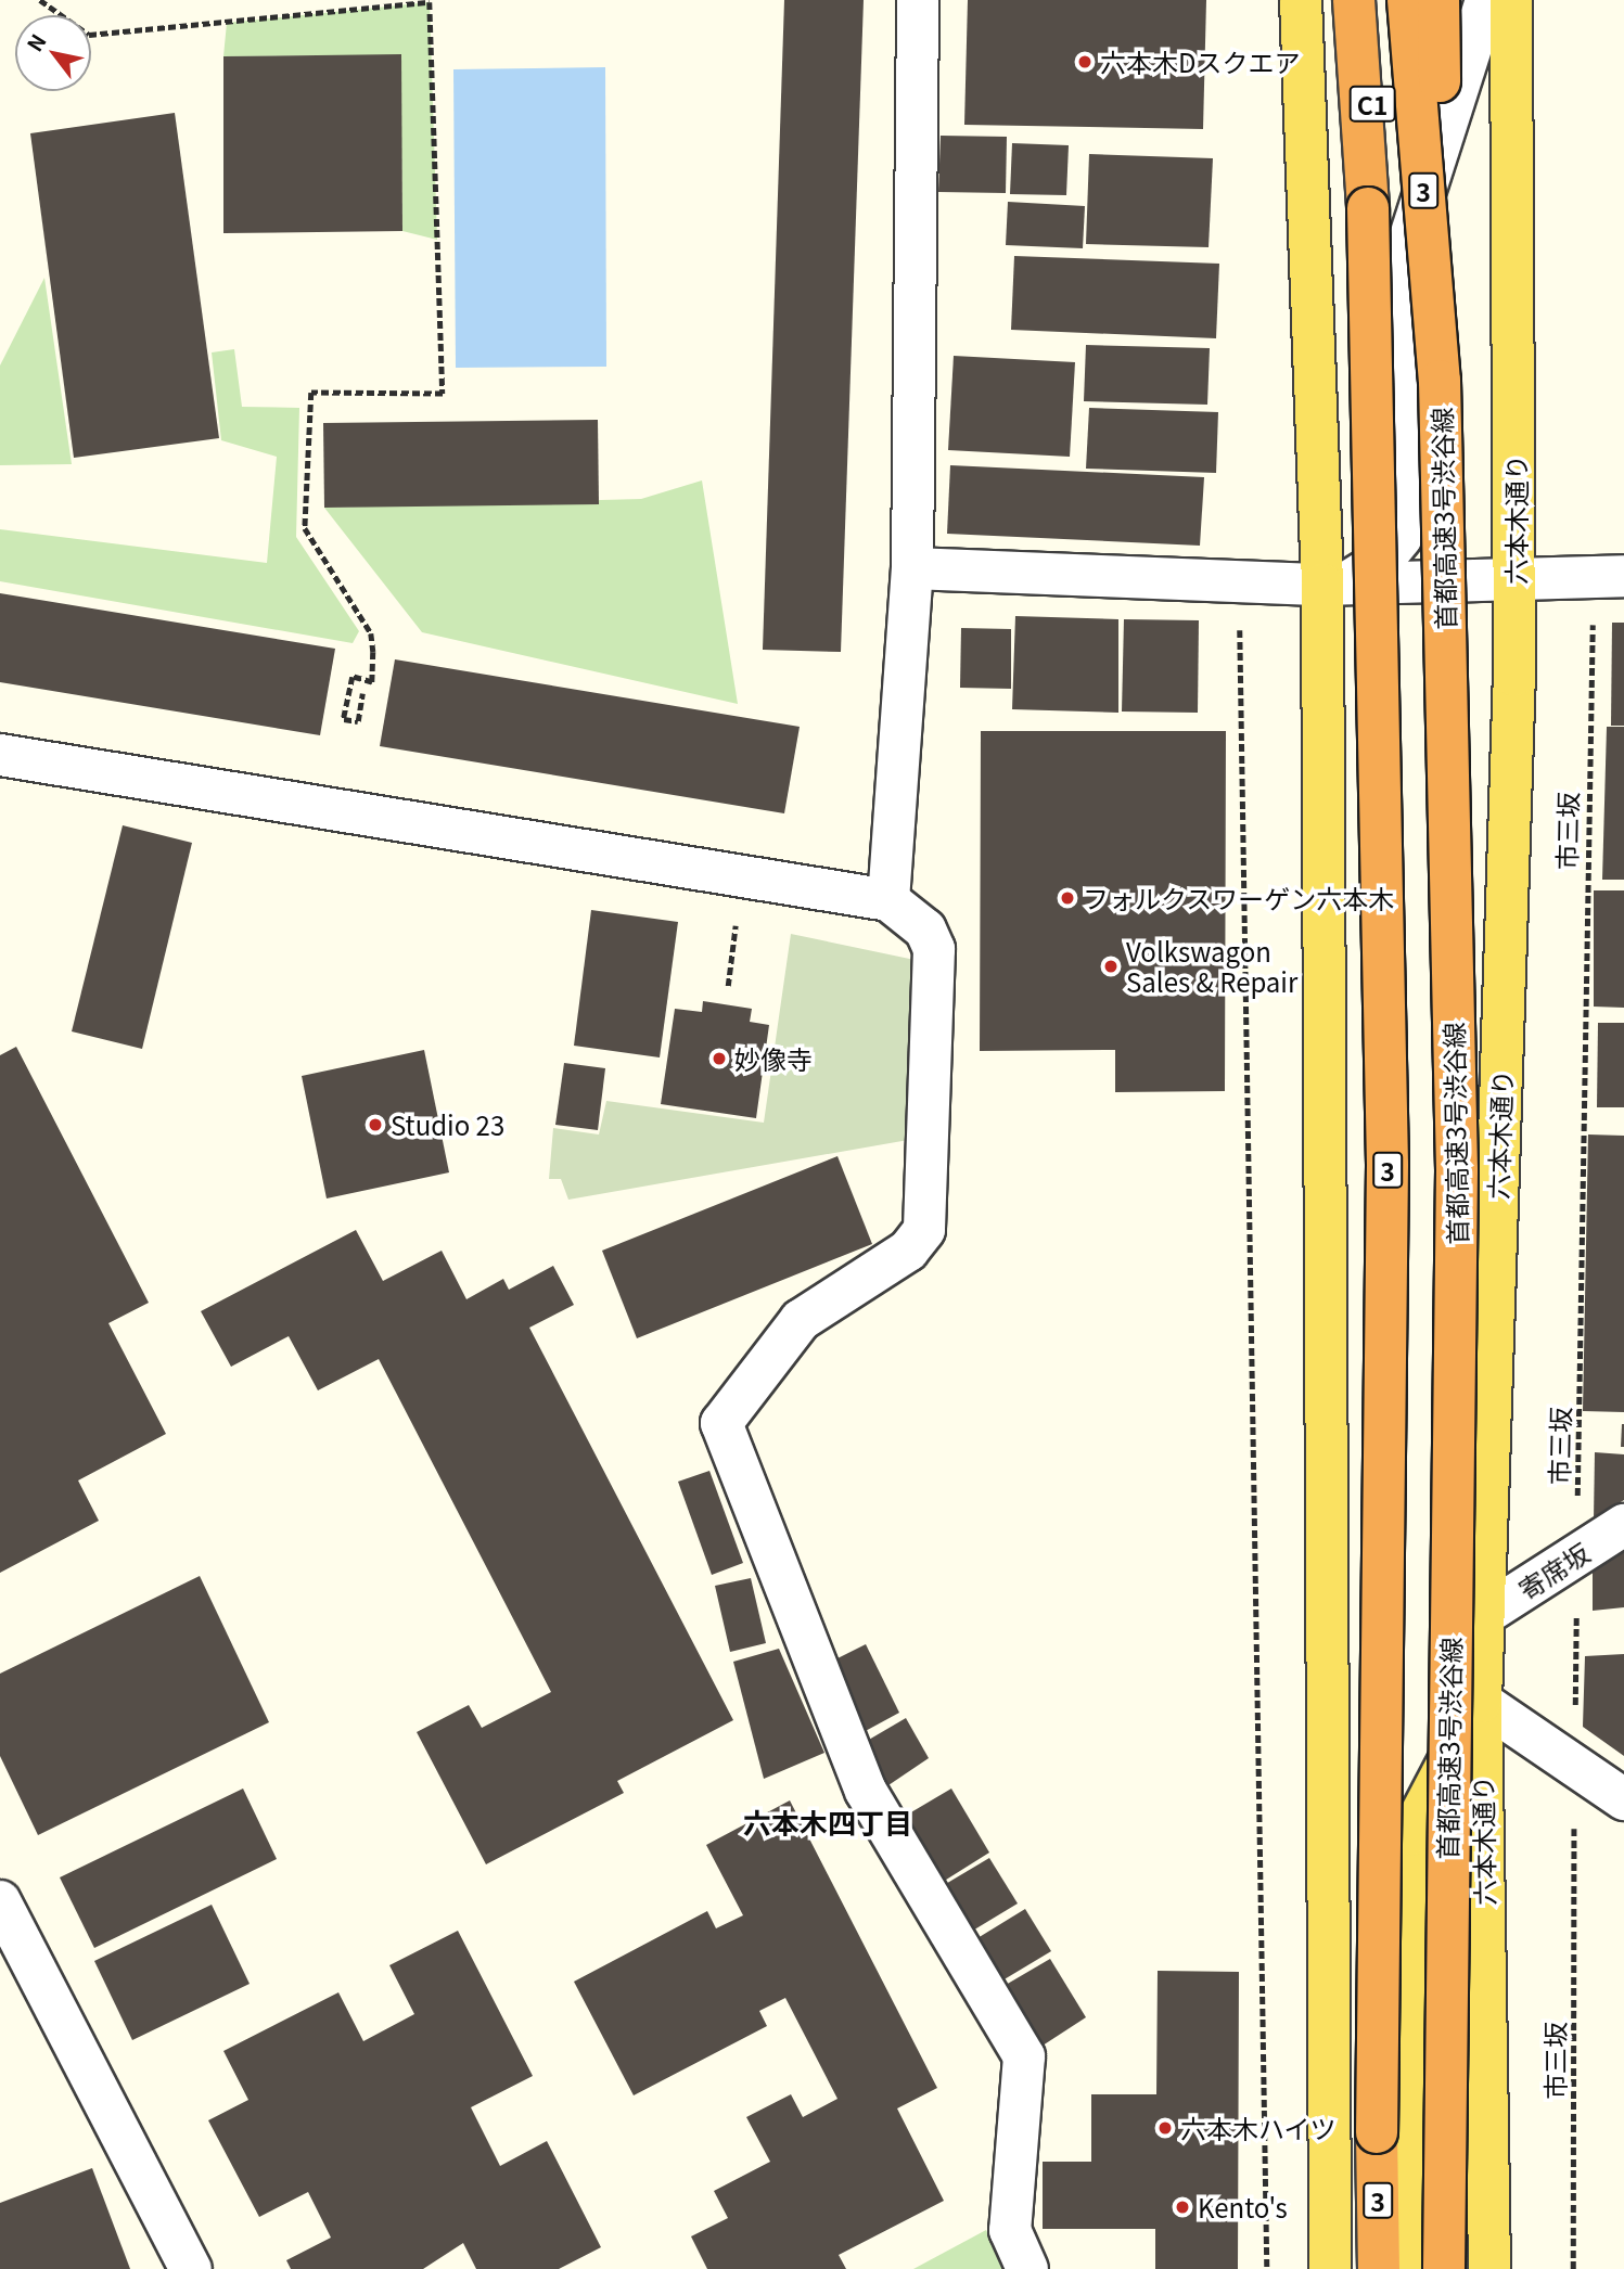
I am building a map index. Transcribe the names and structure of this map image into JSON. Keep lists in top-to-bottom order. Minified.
{"streets":{"highway":["C1","3","首都高速3号渋谷線"],"main road":["六本木通り"],"street":["寄席坂"],"path":["市三坂"]},"crossings":[["C1","3"],["3","首都高速3号渋谷線"],["六本木通り","寄席坂"],["市三坂","寄席坂"]],"districts":["六本木四丁目"],"places":["六本木Dスクエア","フォルクスワーゲン六本木","Volkswagon Sales & Repair","妙像寺","Studio 23","六本木ハイツ","Kento's"],"north":"top left"}
